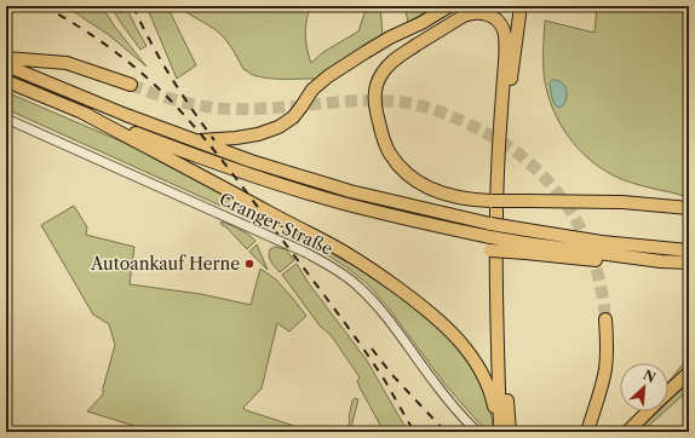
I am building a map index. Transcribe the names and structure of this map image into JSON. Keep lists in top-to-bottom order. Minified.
{"streets":{"street":["Cranger Straße"]},"places":["Autoankauf Herne"],"north":"top right"}
